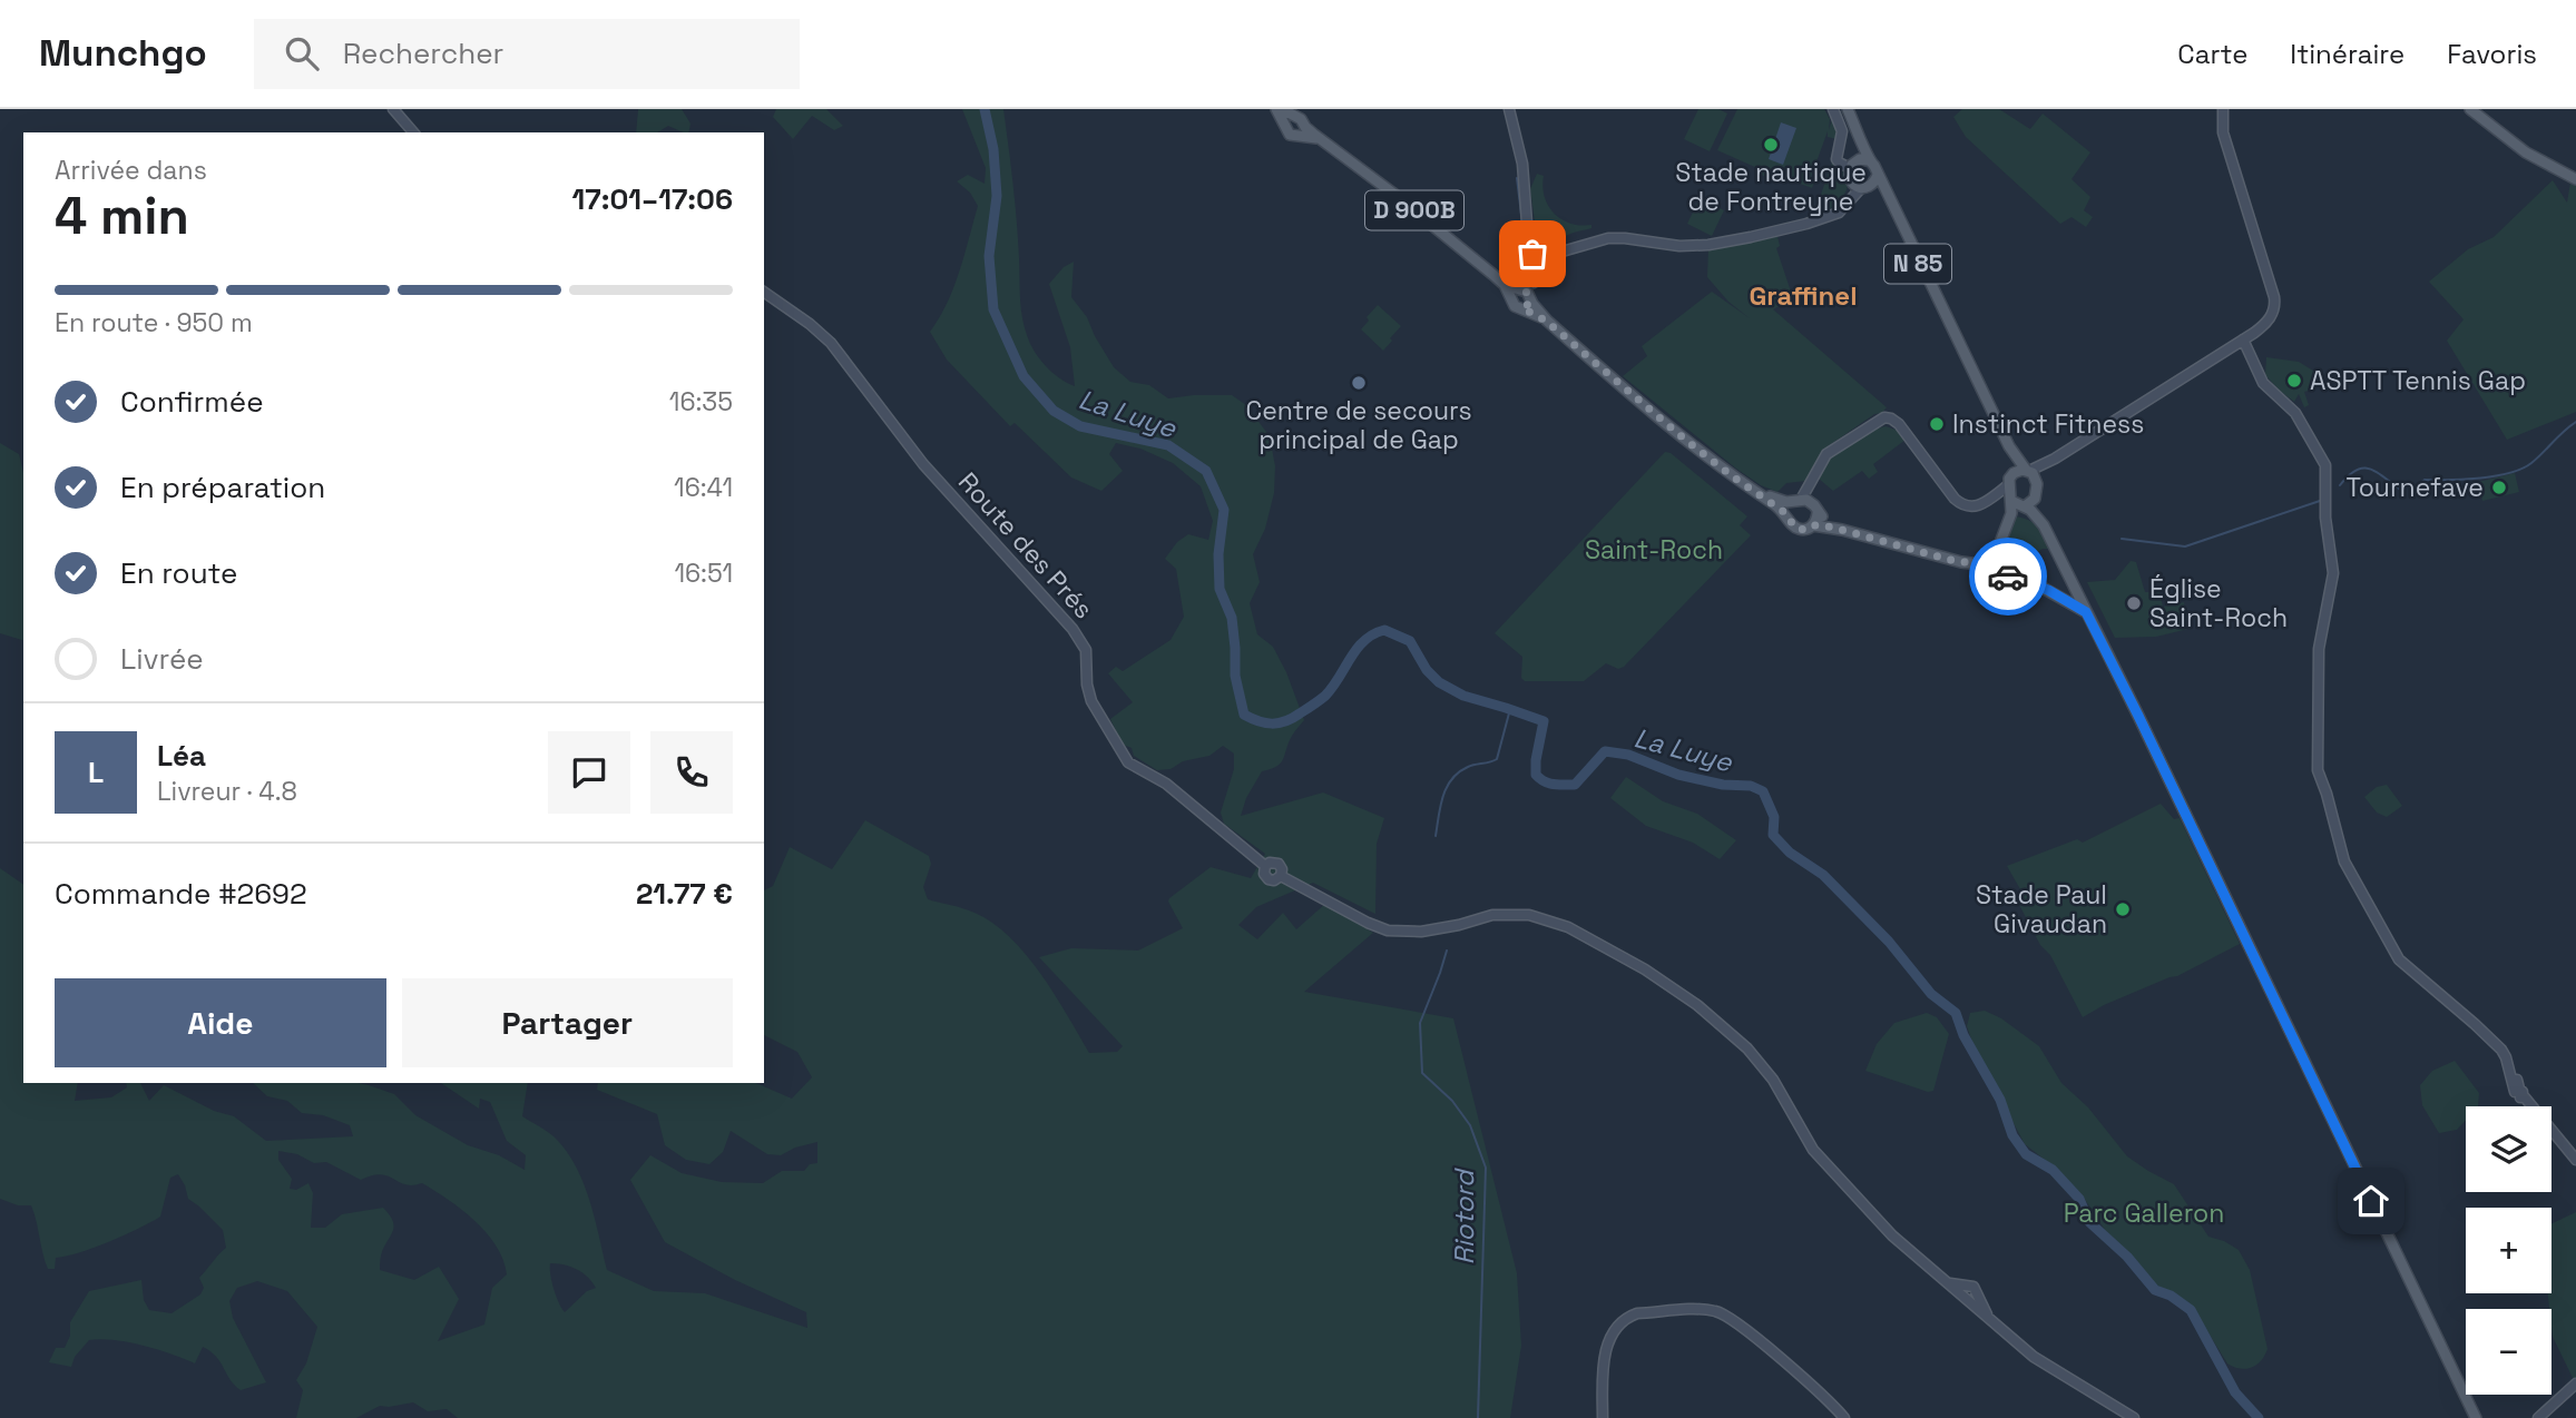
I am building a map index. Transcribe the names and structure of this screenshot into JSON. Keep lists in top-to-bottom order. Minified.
{"streets":{"main road":["D 900B","N 85"],"street":["Route des Prés"]},"districts":["Graffinel"],"water":["La Luye","Riotord"],"parks":["Saint-Roch","Parc Galleron"],"places":["Stade nautique de Fontreyne","ASPTT Tennis Gap","Centre de secours principal de Gap","Instinct Fitness","Tournefave","Église Saint-Roch","Stade Paul Givaudan"],"page":{"header":"Munchgo","search":"Rechercher","nav":["Carte","Itinéraire","Favoris"],"heading":["4 min","Arrivée dans","17:01–17:06"],"panel":["Léa","Livreur · 4.8","Commande #2692","21.77 €"],"bar":"En route · 950 m","list":[["Confirmée","16:35"],["En préparation","16:41"],["En route","16:51"],"Livrée"],"round":"L","buttons":["Aide","Partager"],"map_buttons":["+","−"]}}
